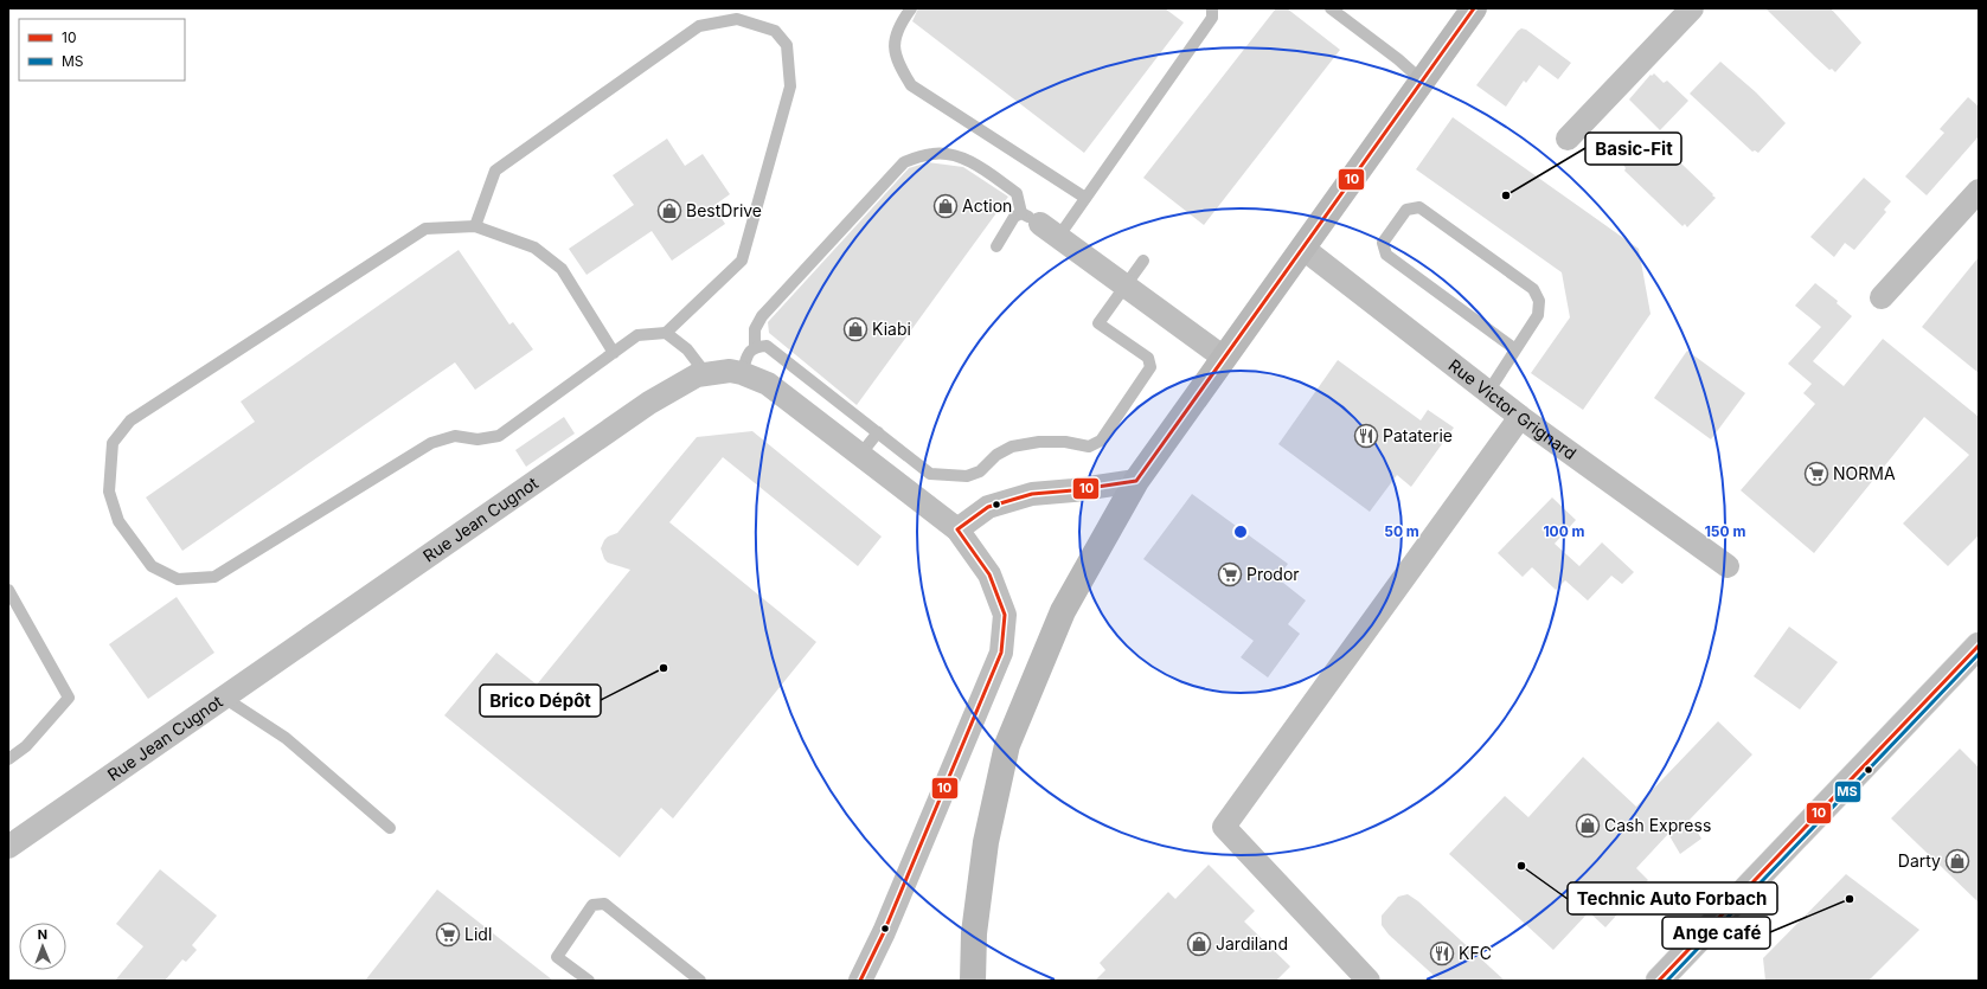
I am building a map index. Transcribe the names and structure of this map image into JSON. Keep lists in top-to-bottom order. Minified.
{"streets":{"street":["Rue Victor Grignard","Rue Jean Cugnot"]},"places":{"other":["Basic-Fit","Brico Dépôt","Technic Auto Forbach","Ange café"],"shop":["Action","BestDrive","Kiabi","Cash Express","Darty","Jardiland"],"restaurant":["Pataterie","KFC"],"supermarket":["NORMA","Prodor","Lidl"]},"lines":["transit line 10","transit line MS"],"legend":["10","MS"],"north":"top","rings":["50 m","100 m","150 m"]}
